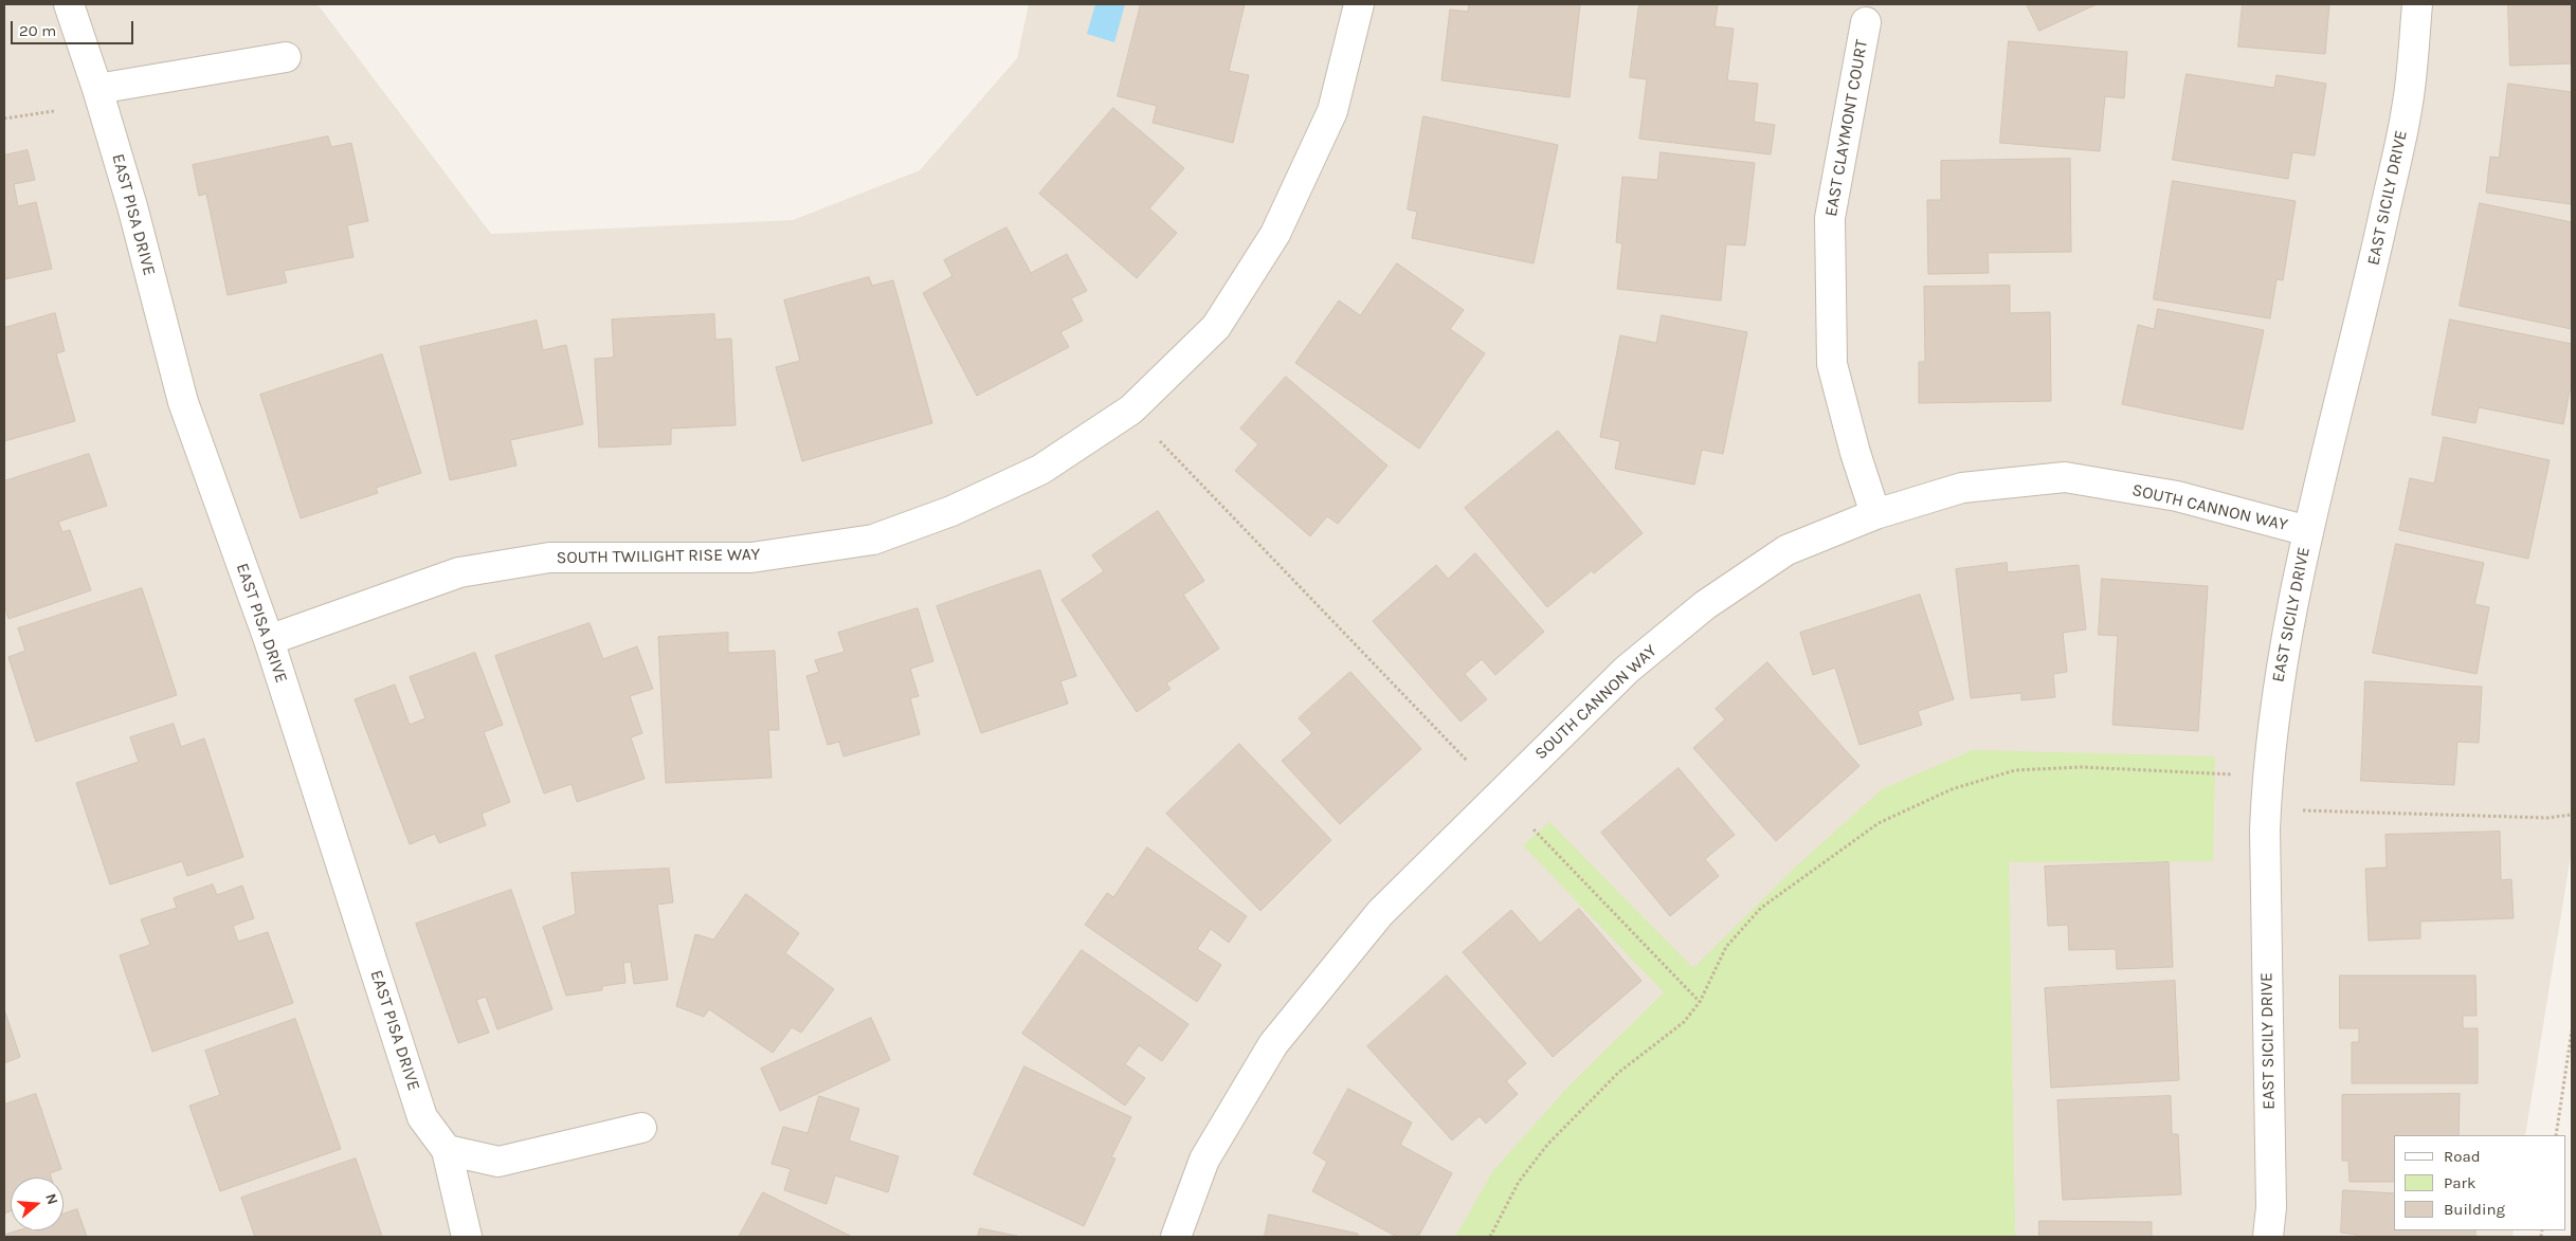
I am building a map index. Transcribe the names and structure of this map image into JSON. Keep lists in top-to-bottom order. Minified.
{"streets":{"street":["EAST CLAYMONT COURT","EAST SICILY DRIVE","EAST PISA DRIVE","SOUTH CANNON WAY","SOUTH TWILIGHT RISE WAY"]},"crossings":[["EAST CLAYMONT COURT","SOUTH CANNON WAY"],["EAST SICILY DRIVE","SOUTH CANNON WAY"],["EAST PISA DRIVE","SOUTH TWILIGHT RISE WAY"]],"legend":["Road","Park","Building"],"scale_bar":"20 m","north":"right"}
